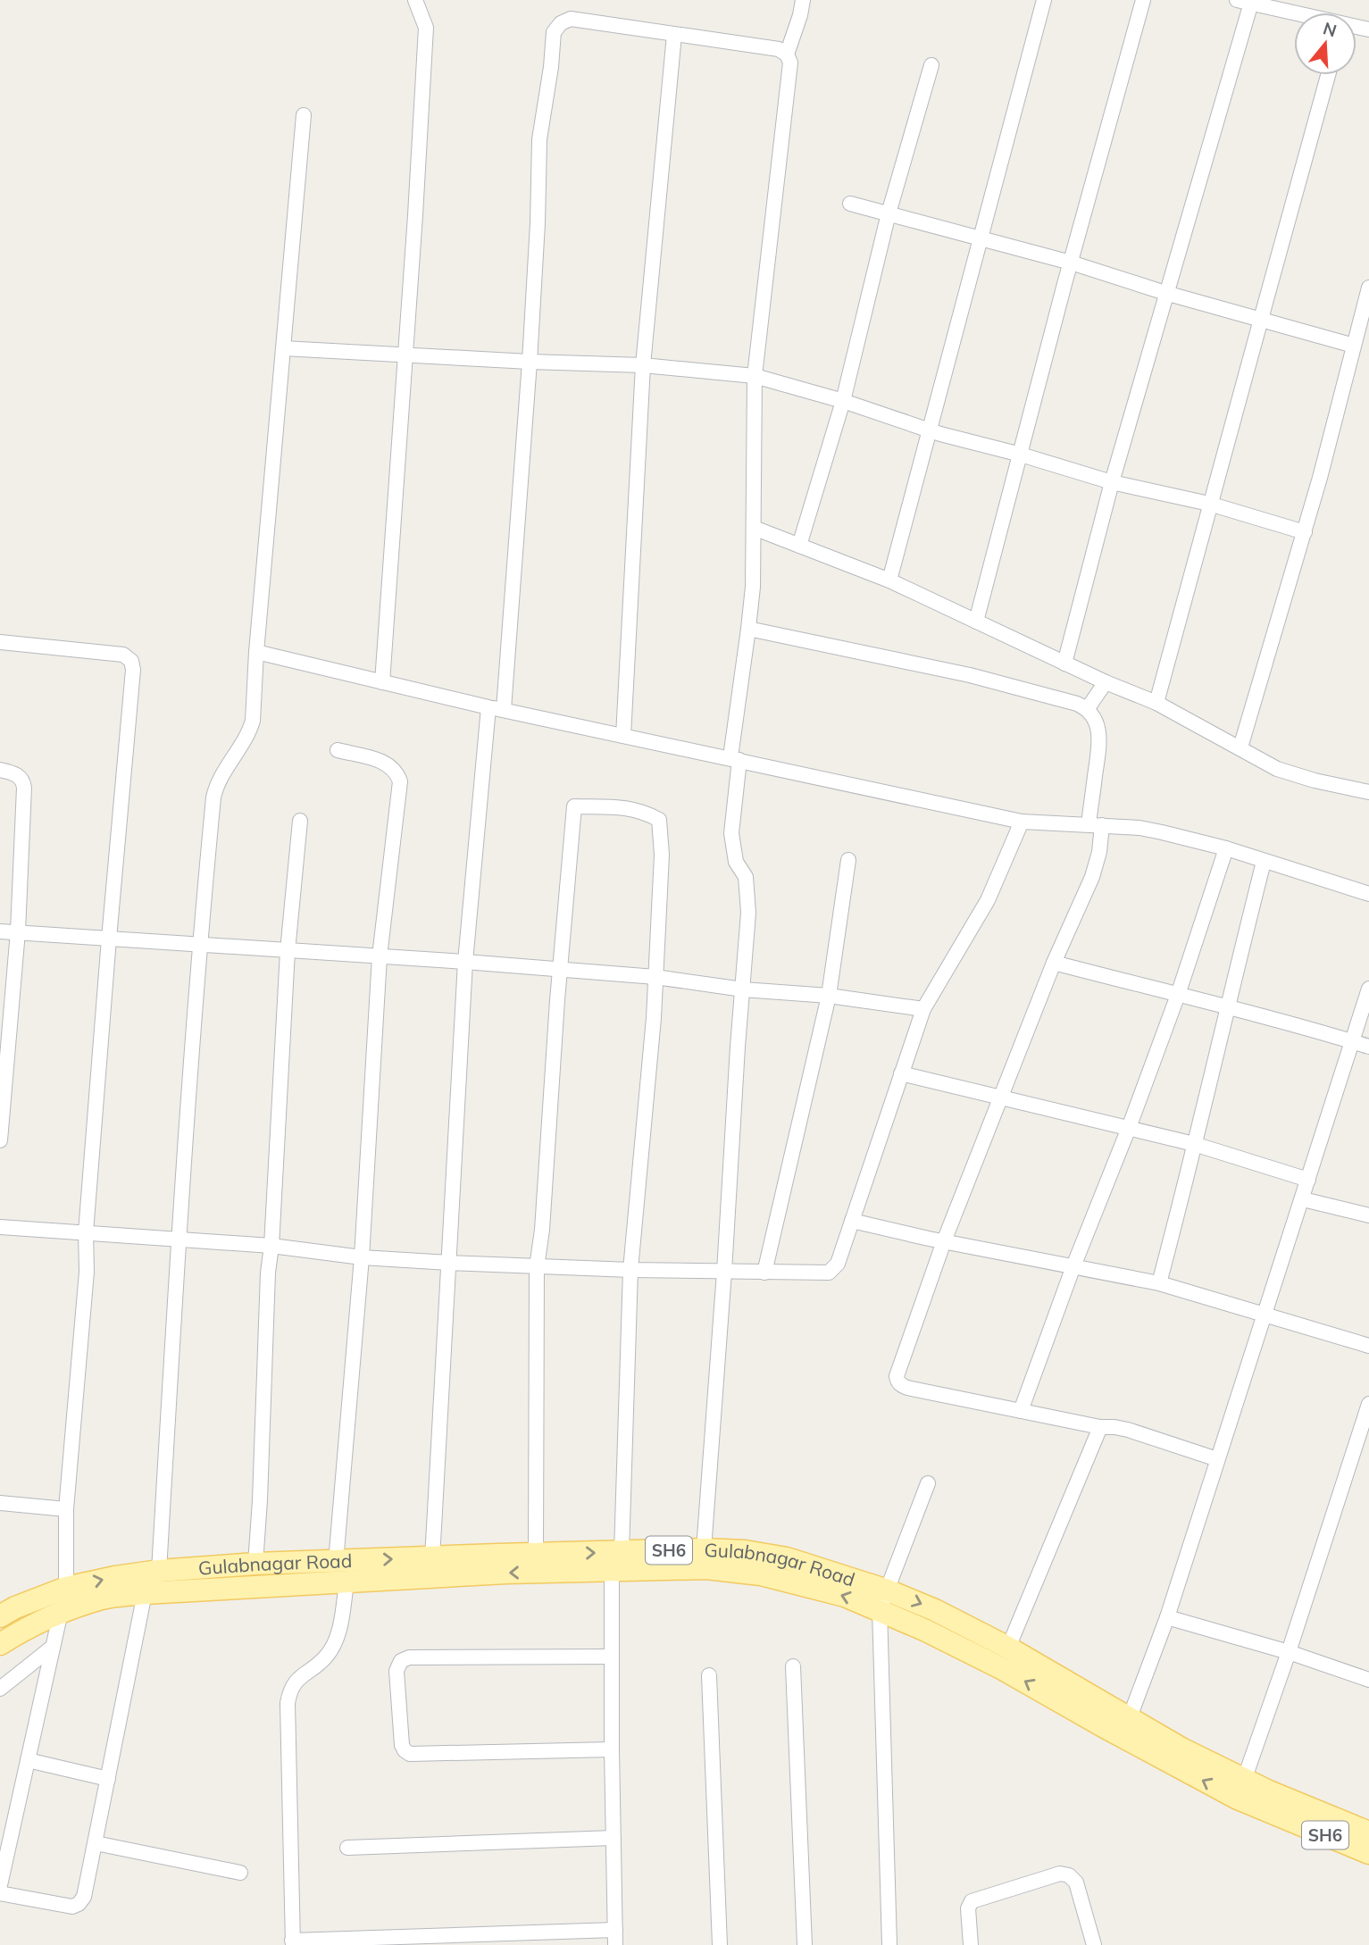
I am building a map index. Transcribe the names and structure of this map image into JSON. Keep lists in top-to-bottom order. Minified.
{"streets":{"main road":["SH6","Gulabnagar Road"]},"crossings":[["SH6","Gulabnagar Road"]],"north":"top"}
